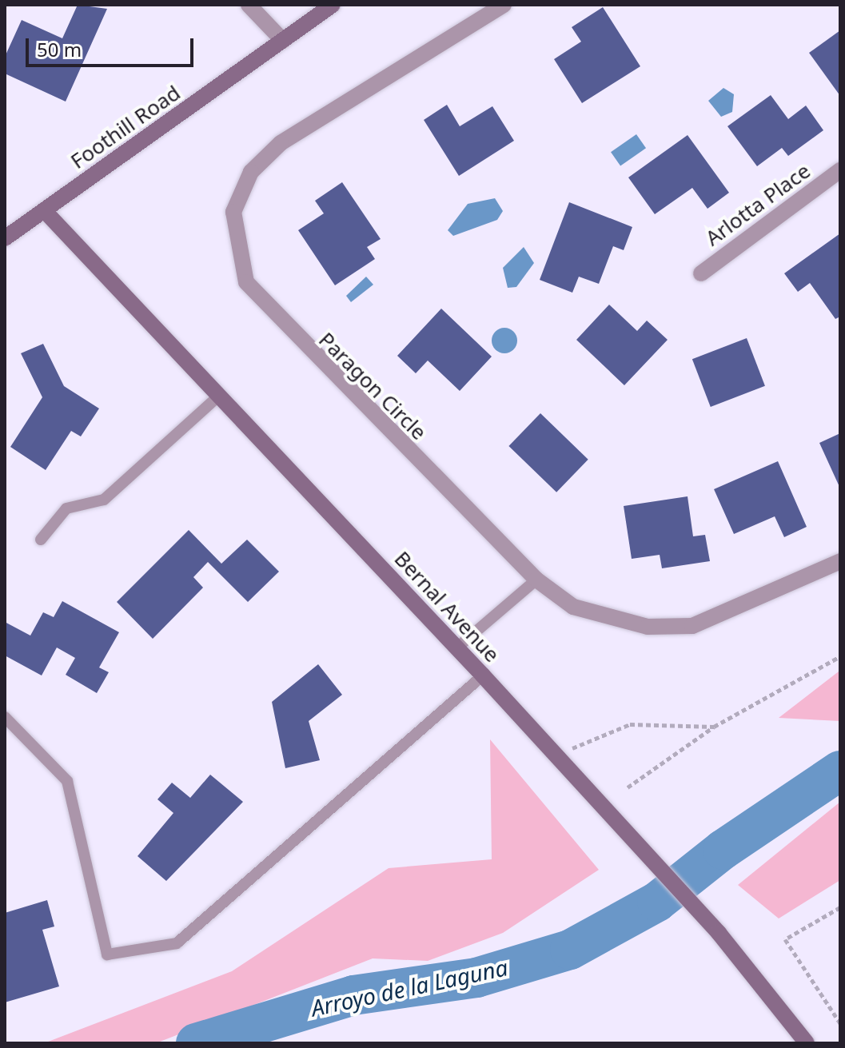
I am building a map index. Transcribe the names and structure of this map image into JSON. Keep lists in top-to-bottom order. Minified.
{"streets":{"main road":["Foothill Road","Bernal Avenue"],"street":["Arlotta Place","Paragon Circle"]},"crossings":[["Foothill Road","Bernal Avenue"]],"water":["Arroyo de la Laguna"],"scale_bar":"50 m"}
